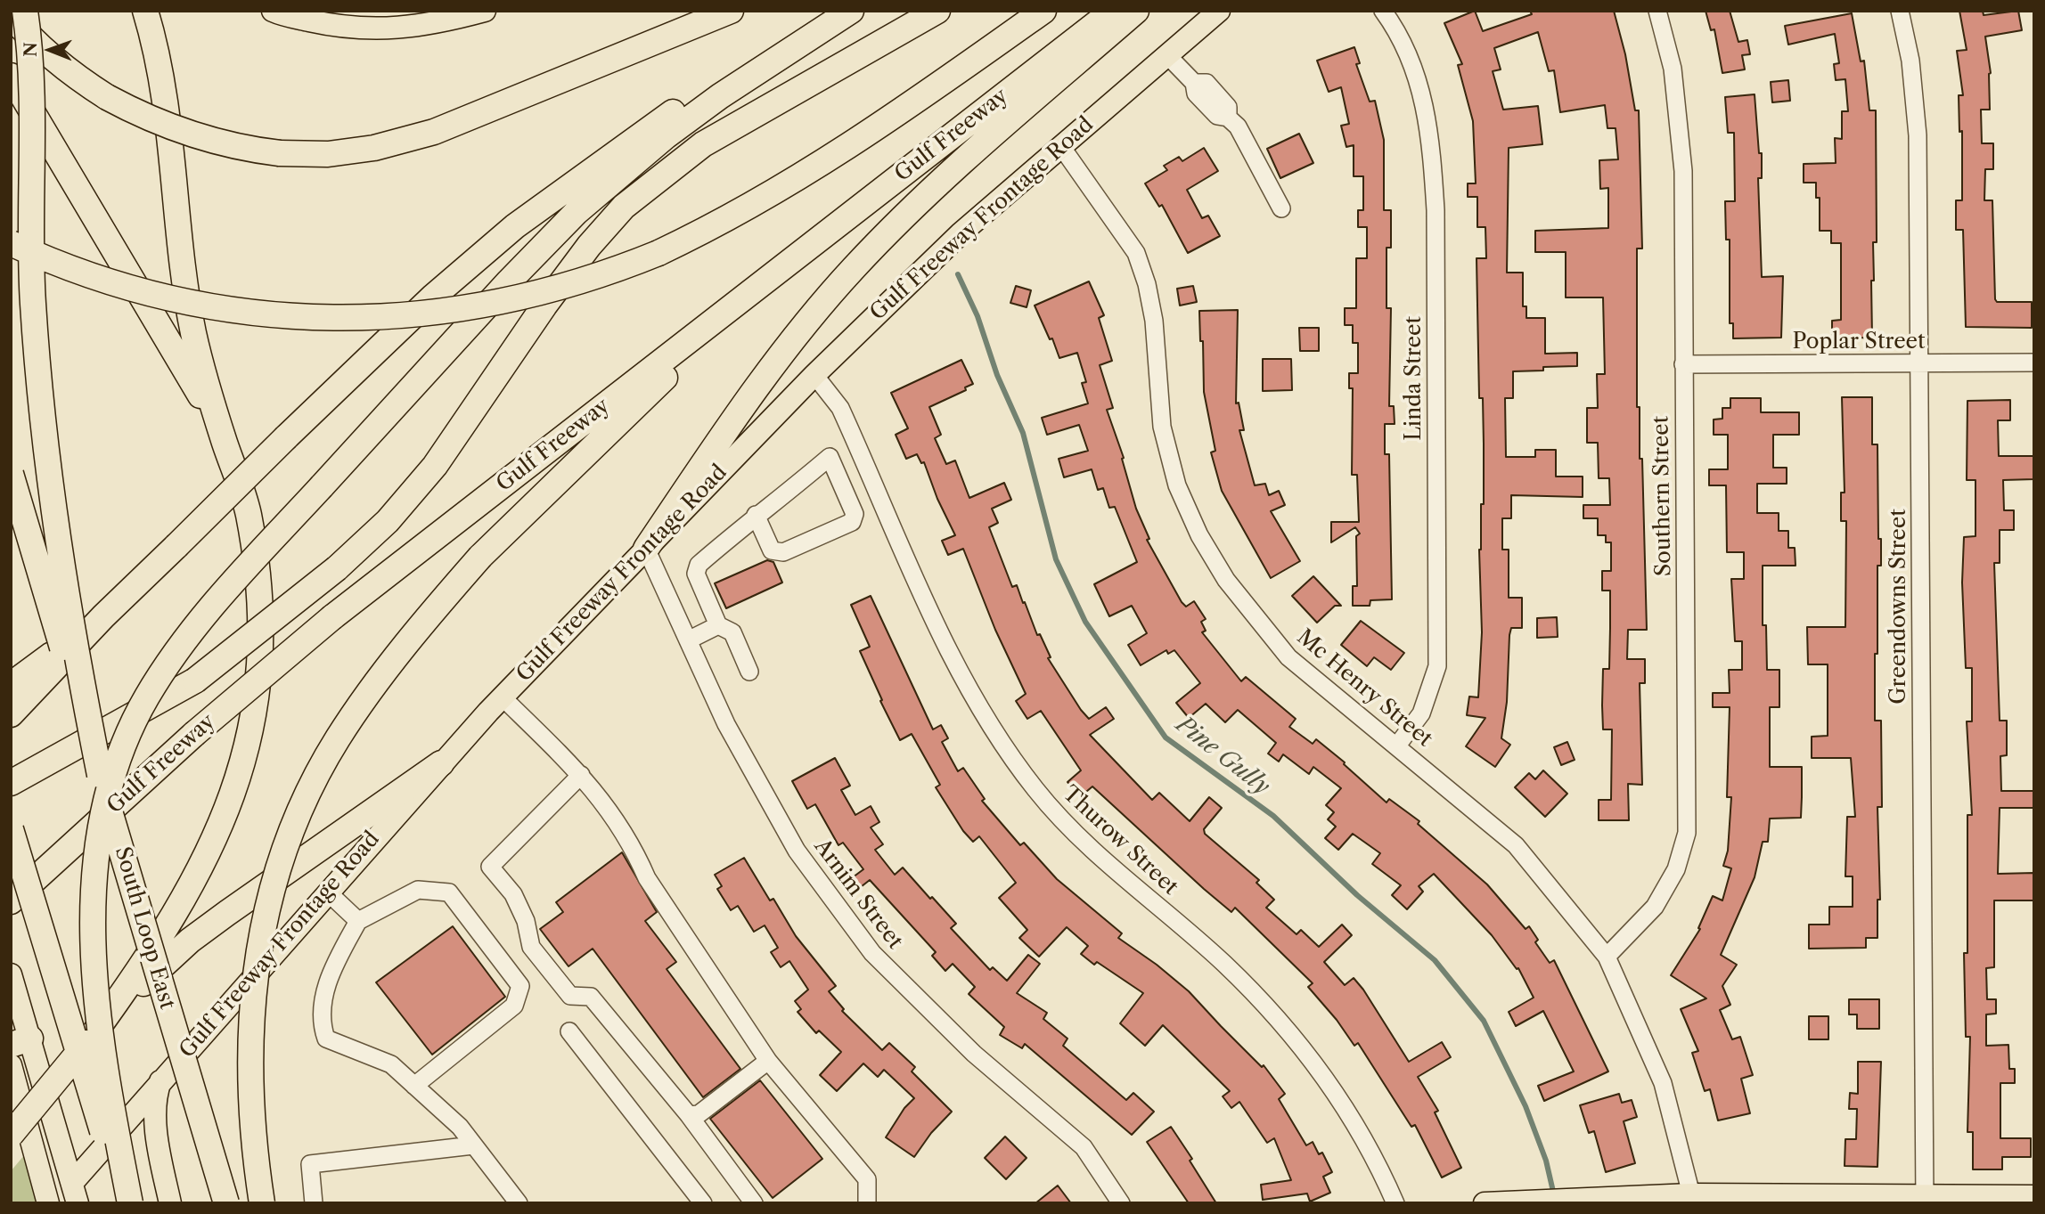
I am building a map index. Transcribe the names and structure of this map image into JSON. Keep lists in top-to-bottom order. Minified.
{"streets":{"highway":["Gulf Freeway","South Loop East"],"main road":["Gulf Freeway Frontage Road"],"street":["Poplar Street","Linda Street","Southern Street","Greendowns Street","Mc Henry Street","Thurow Street","Arnim Street"]},"crossings":[["Gulf Freeway Frontage Road","Mc Henry Street"],["Gulf Freeway Frontage Road","Thurow Street"],["Gulf Freeway Frontage Road","Arnim Street"],["Poplar Street","Southern Street"],["Poplar Street","Greendowns Street"],["Linda Street","Mc Henry Street"],["Southern Street","Mc Henry Street"]],"water":["Pine Gully"],"north":"left"}
